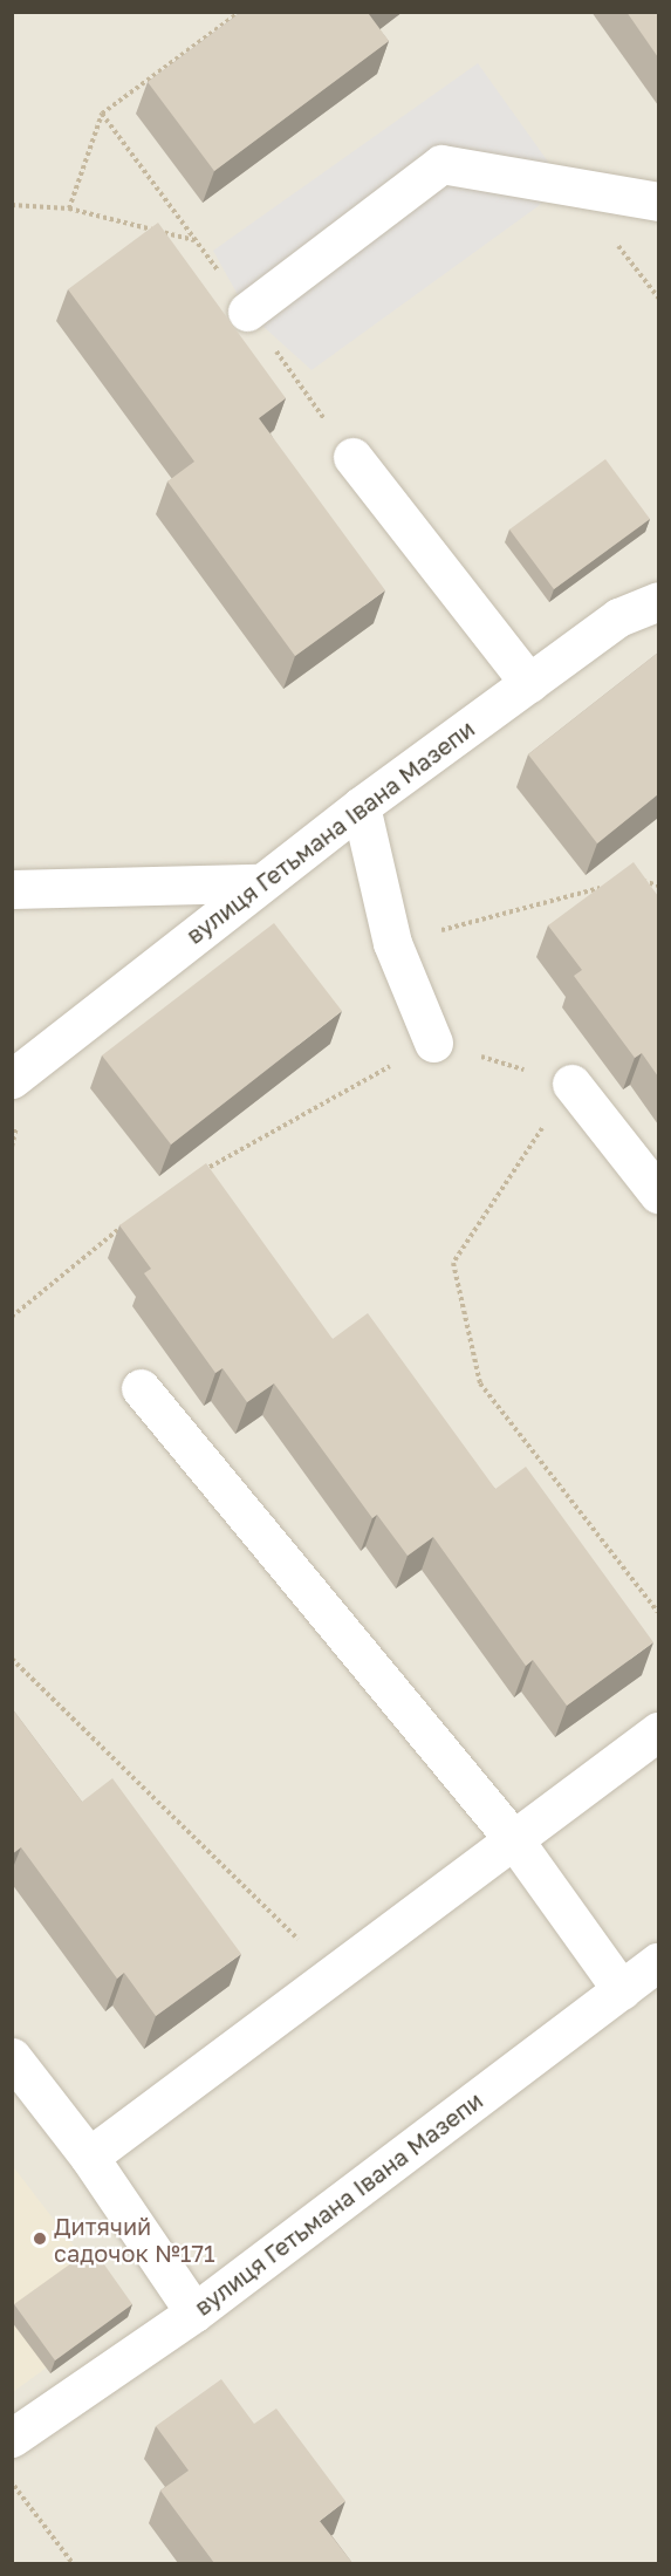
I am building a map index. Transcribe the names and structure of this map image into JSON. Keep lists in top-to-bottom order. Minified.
{"streets":{"lane":["вулиця Гетьмана Івана Мазепи"]},"places":["Дитячий садочок №171"]}
